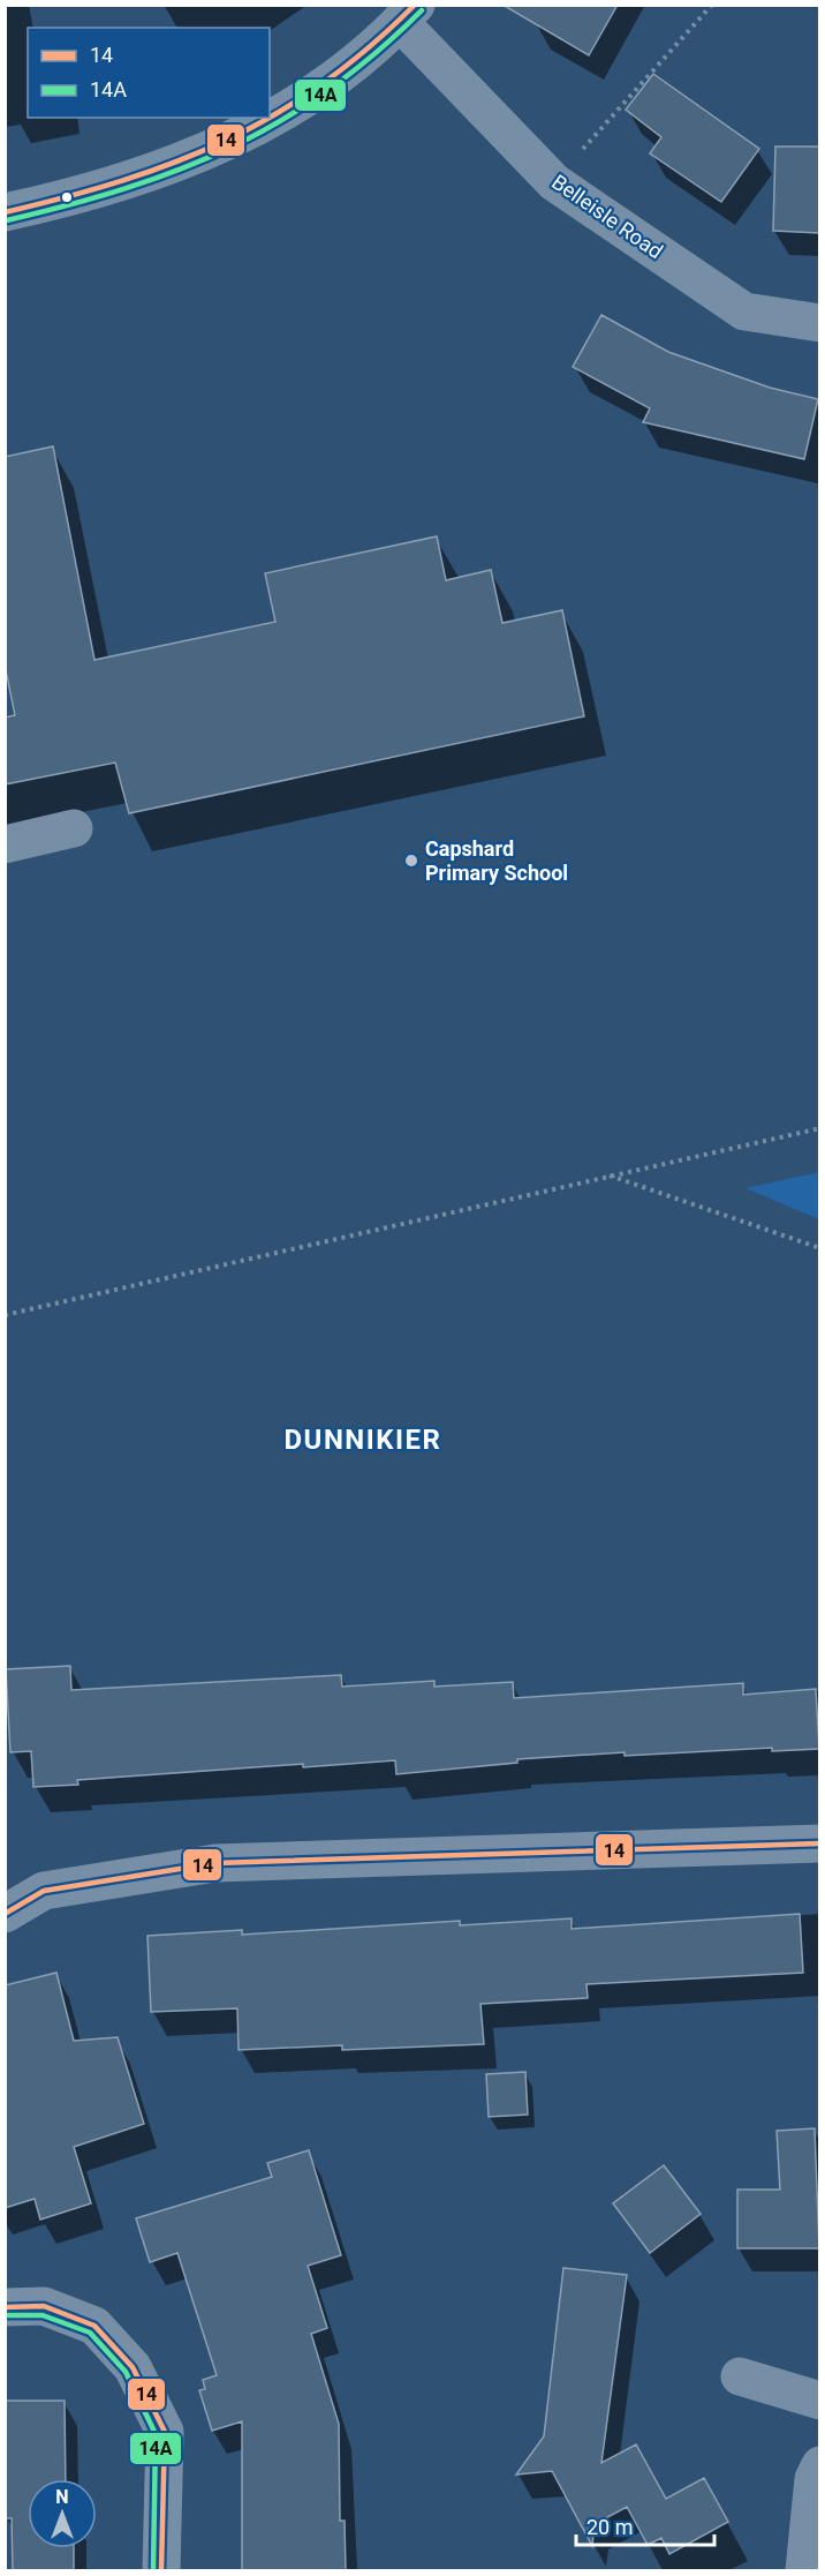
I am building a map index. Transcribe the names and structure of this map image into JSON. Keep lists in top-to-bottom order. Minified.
{"streets":{"street":["Belleisle Road"]},"districts":["DUNNIKIER"],"places":["Capshard Primary School"],"lines":["transit line 14","transit line 14A"],"legend":["14","14A"],"scale_bar":"20 m","north":"top"}
